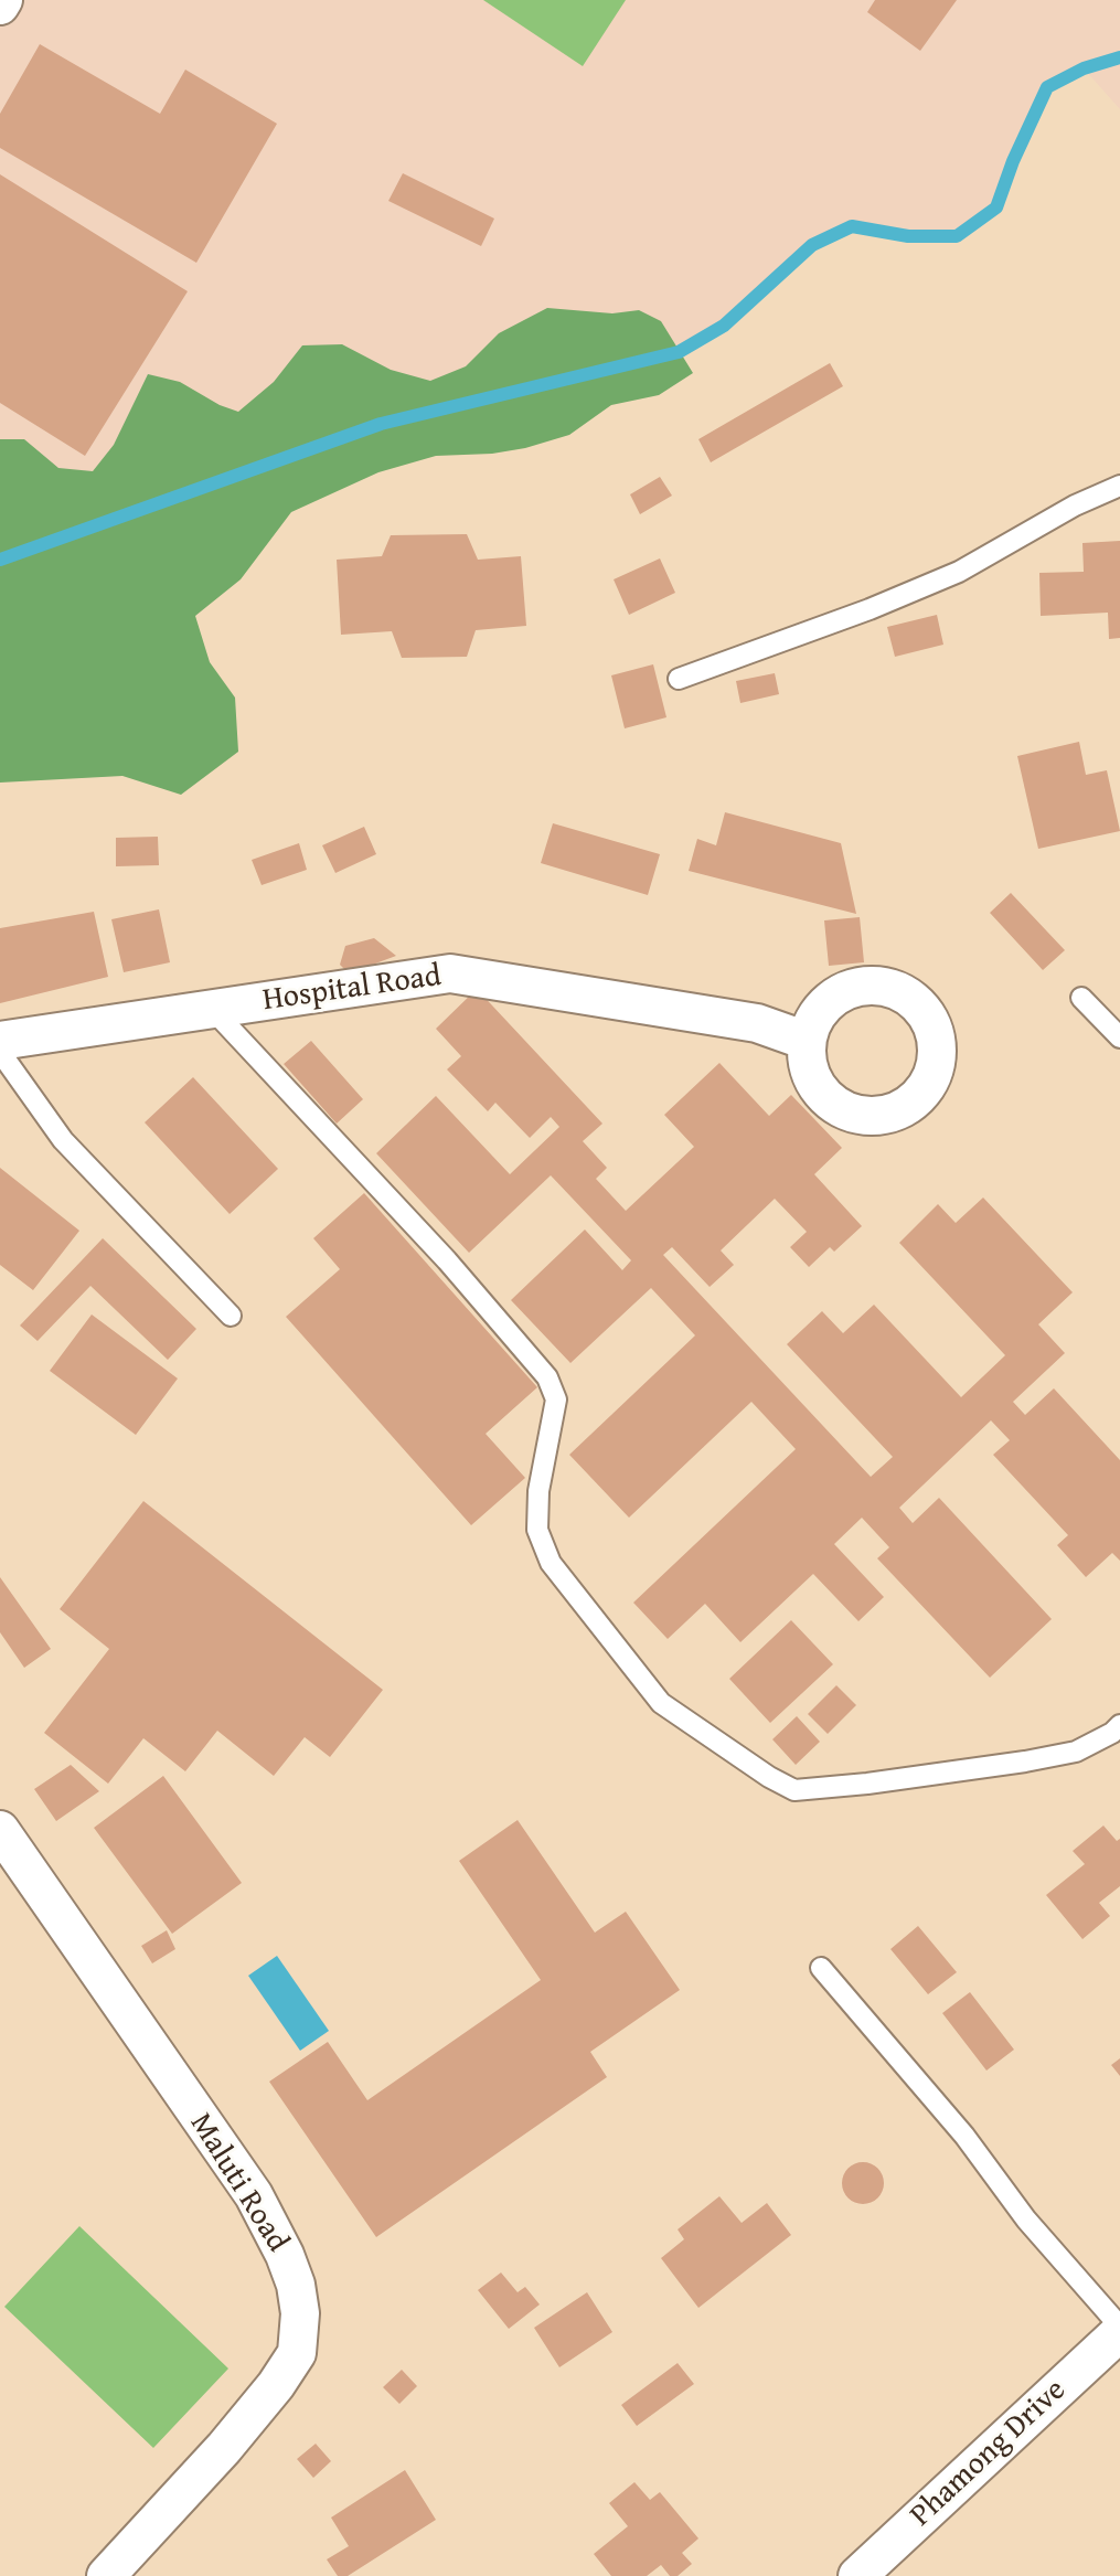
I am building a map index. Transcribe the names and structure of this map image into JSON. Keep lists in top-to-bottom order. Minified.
{"streets":{"street":["Hospital Road","Maluti Road","Phamong Drive"]}}
